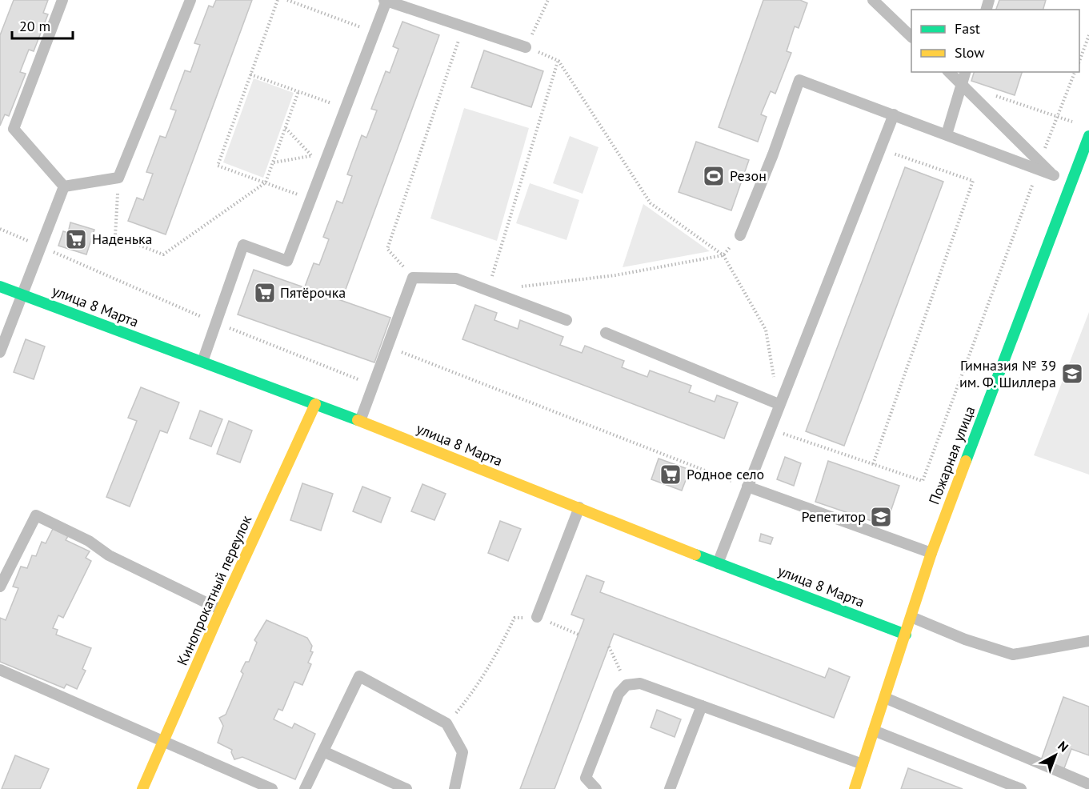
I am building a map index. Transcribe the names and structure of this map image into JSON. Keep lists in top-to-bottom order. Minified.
{"streets":{"street":["улица 8 Марта","Пожарная улица","Кинопрокатный переулок"]},"crossings":[["улица 8 Марта","Пожарная улица"],["улица 8 Марта","Кинопрокатный переулок"]],"places":{"sports":["Резон"],"supermarket":["Наденька","Пятёрочка","Родное село"],"school or university":["Гимназия № 39 им. Ф. Шиллера","Репетитор"]},"legend":["Fast","Slow"],"scale_bar":"20 m","north":"top right"}
